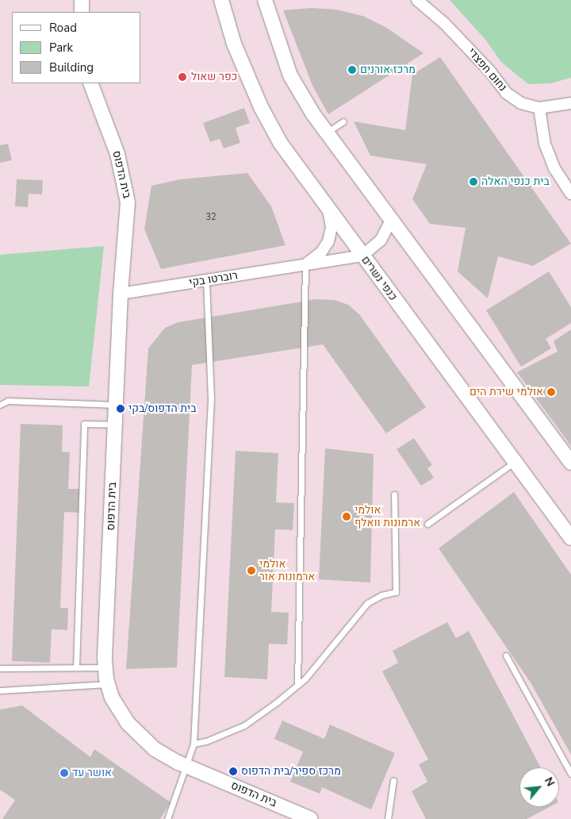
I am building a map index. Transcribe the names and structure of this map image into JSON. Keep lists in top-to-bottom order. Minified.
{"streets":{"street":["נחום חפצדי","בית הדפוס","כנפי נשרים","רוברטו בקי"]},"crossings":[["בית הדפוס","רוברטו בקי"],["כנפי נשרים","רוברטו בקי"]],"places":["מרכז אורנים","כפר שאול","בית כנפי האלה","אולמי שירת הים","בית הדפוס/בקי","אולמי ארמונות וואלף","אולמי ארמונות אור","מרכז ספיר/בית הדפוס","אושר עד"],"house_numbers":["32"],"legend":["Road","Park","Building"],"north":"top right"}
